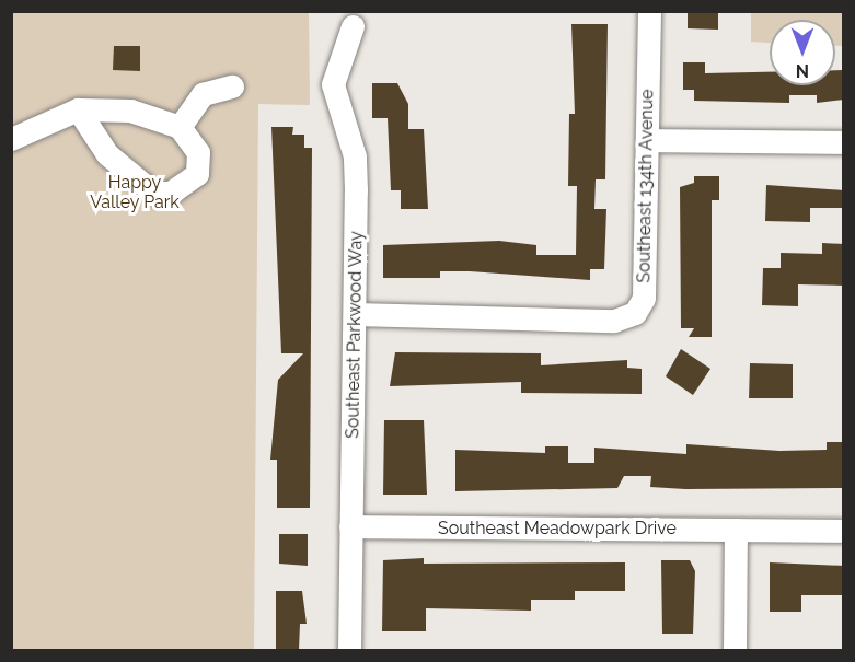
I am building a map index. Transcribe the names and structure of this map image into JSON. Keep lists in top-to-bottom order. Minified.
{"streets":{"street":["Southeast 134th Avenue","Southeast Parkwood Way","Southeast Meadowpark Drive"]},"crossings":[["Southeast 134th Avenue","Southeast Parkwood Way"],["Southeast Parkwood Way","Southeast Meadowpark Drive"]],"parks":["Happy Valley Park"],"north":"bottom"}
